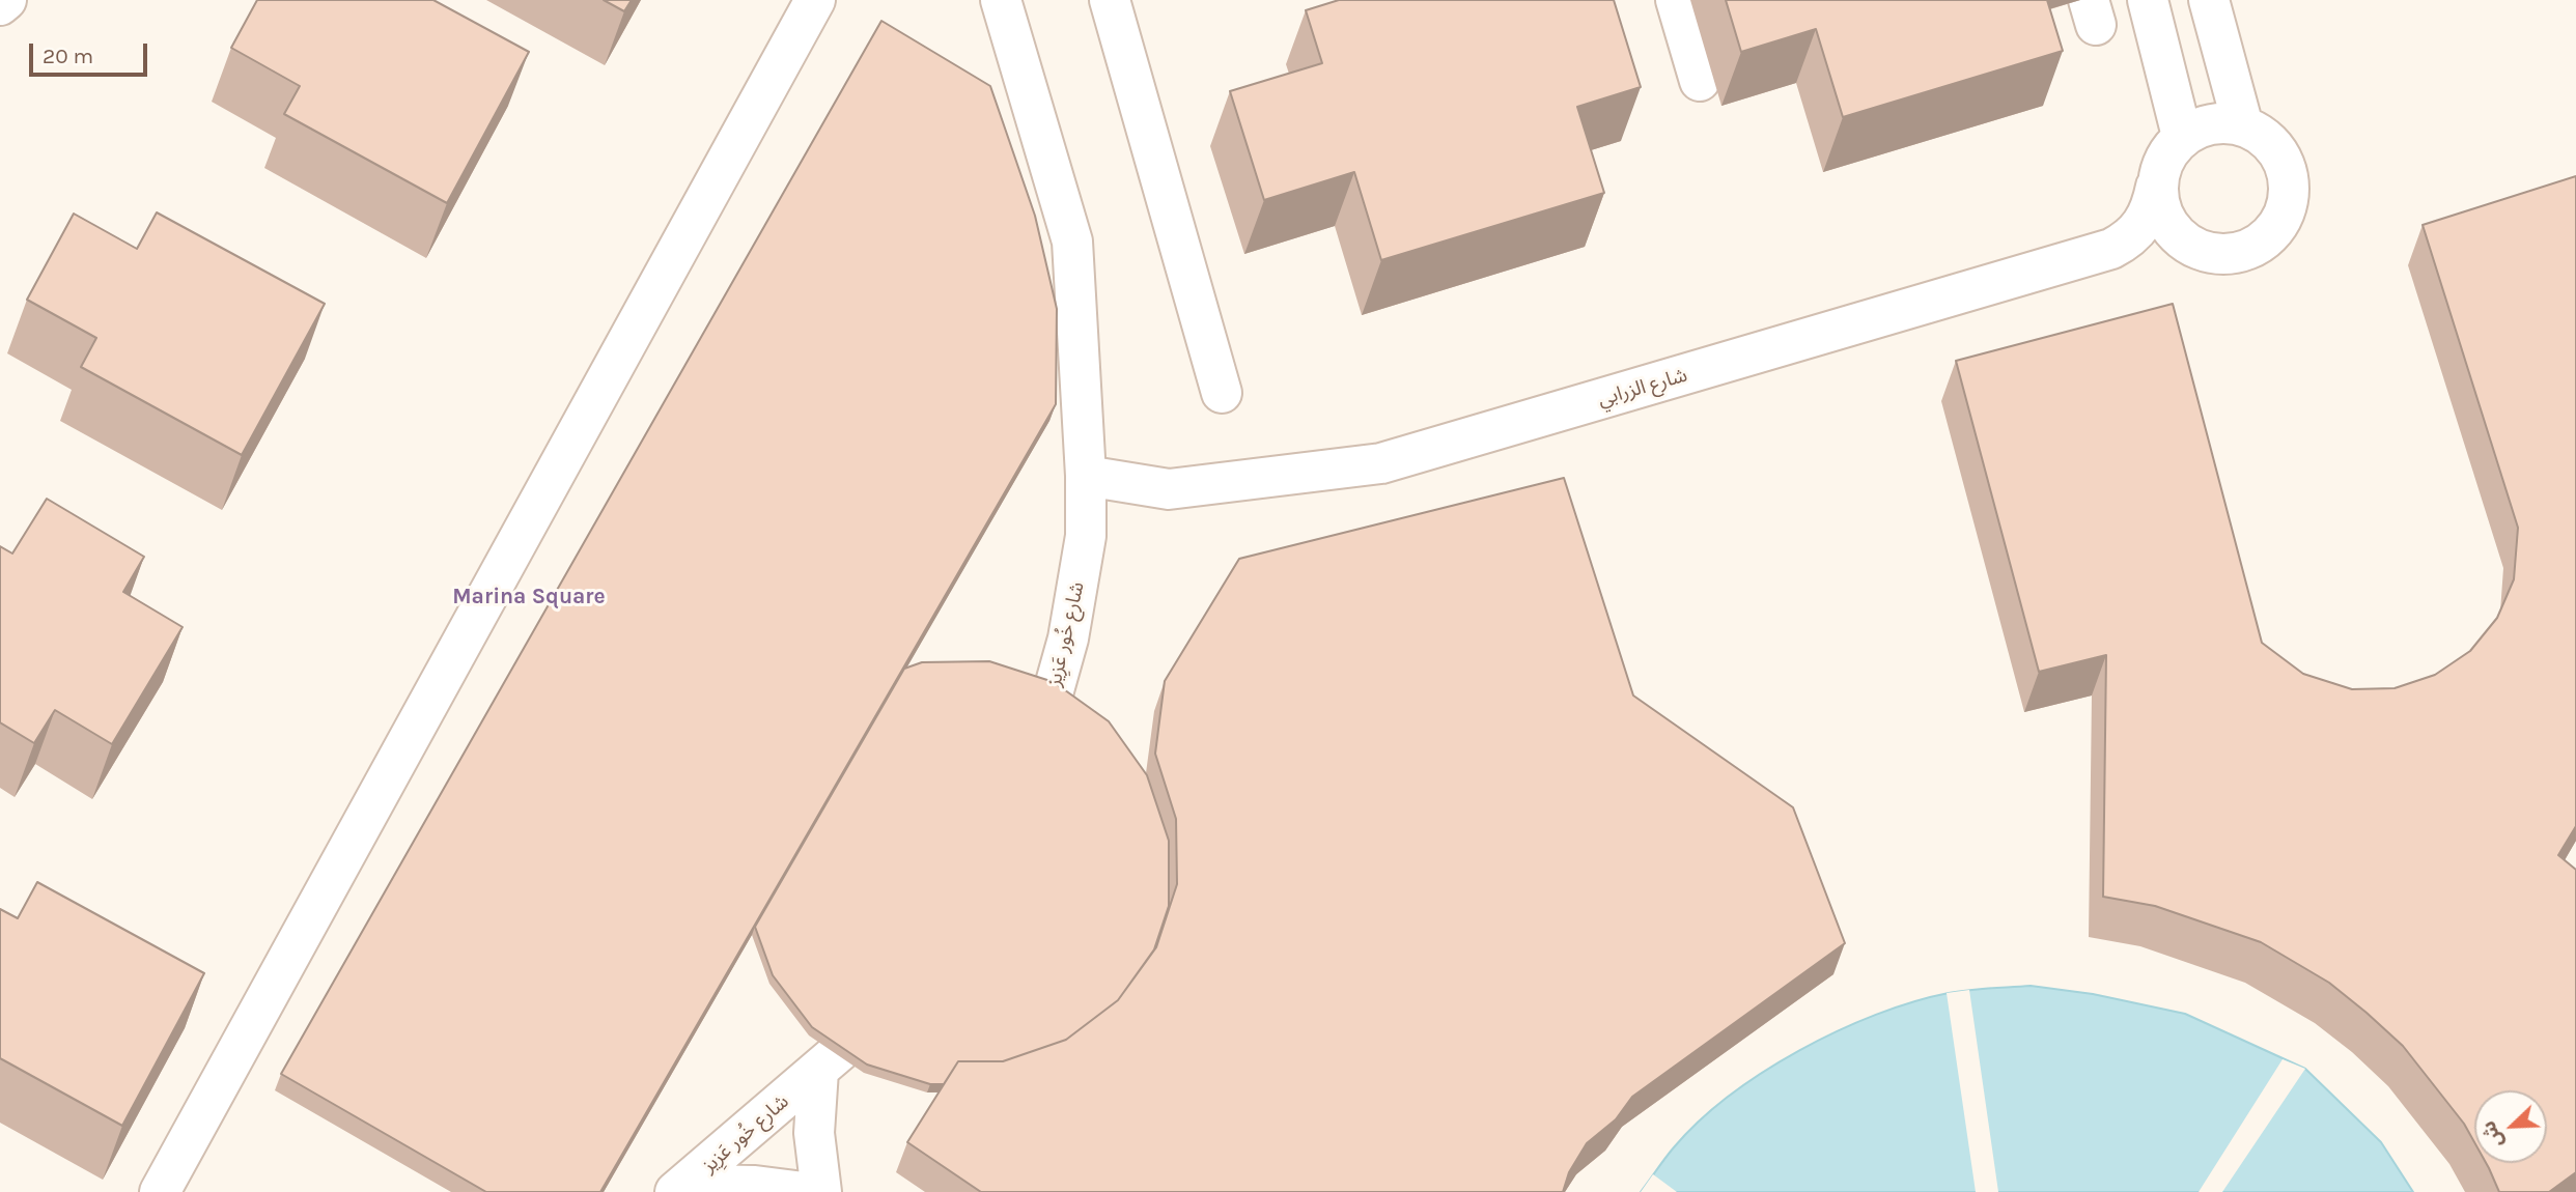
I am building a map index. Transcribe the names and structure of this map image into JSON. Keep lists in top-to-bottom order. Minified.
{"streets":{"street":["شارع الزرابي","شارع خُور عَزِيز"]},"crossings":[["شارع الزرابي","شارع خُور عَزِيز"]],"districts":["Marina Square"],"scale_bar":"20 m","north":"bottom left"}
